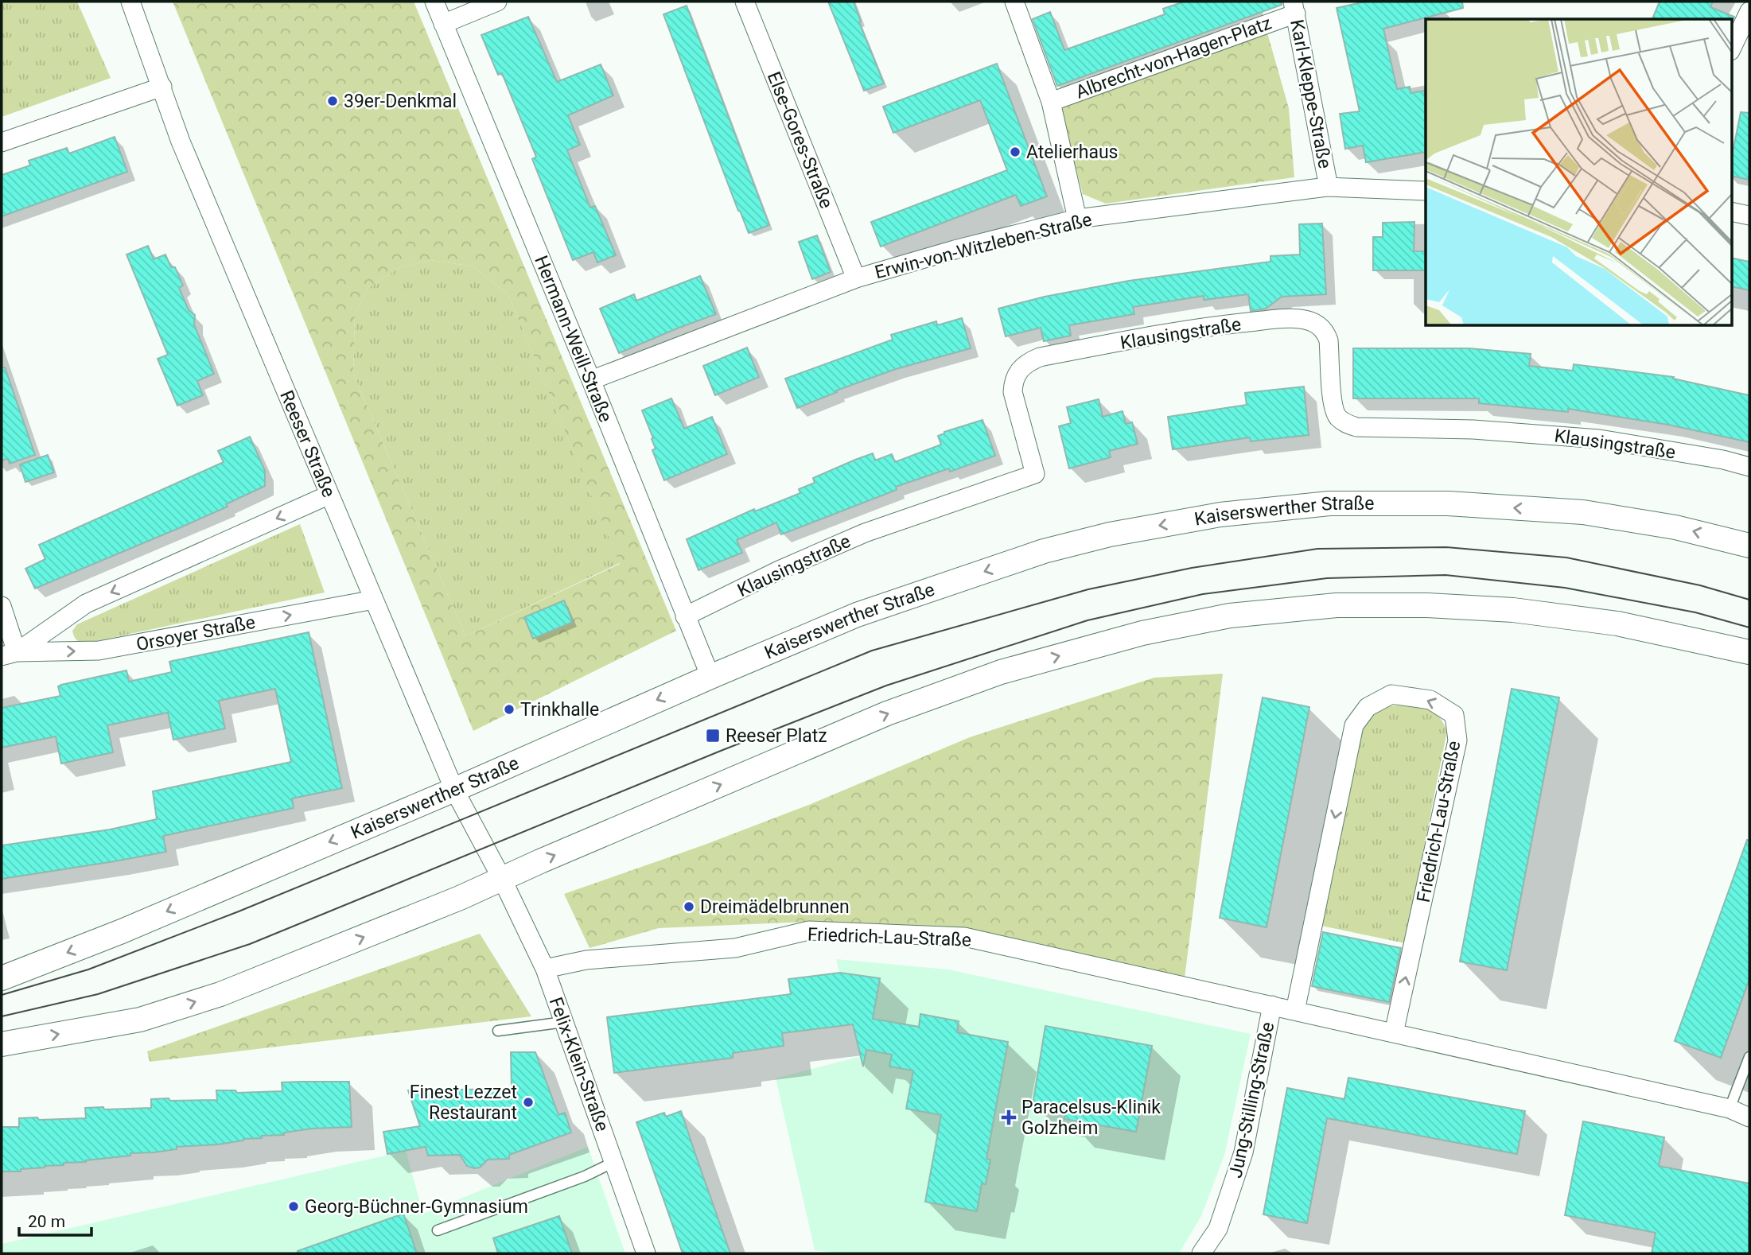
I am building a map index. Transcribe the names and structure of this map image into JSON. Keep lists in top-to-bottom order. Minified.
{"streets":{"street":["Albrecht-von-Hagen-Platz","Karl-Kleppe-Straße","Else-Gores-Straße","Erwin-von-Witzleben-Straße","Klausingstraße","Hermann-Weill-Straße","Reeser Straße","Kaiserswerther Straße","Orsoyer Straße","Friedrich-Lau-Straße","Felix-Klein-Straße","Jung-Stilling-Straße"]},"crossings":[["Albrecht-von-Hagen-Platz","Karl-Kleppe-Straße"],["Karl-Kleppe-Straße","Erwin-von-Witzleben-Straße"],["Else-Gores-Straße","Erwin-von-Witzleben-Straße"],["Erwin-von-Witzleben-Straße","Hermann-Weill-Straße"],["Klausingstraße","Hermann-Weill-Straße"],["Hermann-Weill-Straße","Kaiserswerther Straße"],["Reeser Straße","Kaiserswerther Straße"],["Reeser Straße","Orsoyer Straße"],["Reeser Straße","Felix-Klein-Straße"],["Friedrich-Lau-Straße","Felix-Klein-Straße"],["Friedrich-Lau-Straße","Jung-Stilling-Straße"]],"places":{"other":["39er-Denkmal","Atelierhaus","Trinkhalle","Dreimädelbrunnen","Finest Lezzet Restaurant","Georg-Büchner-Gymnasium"],"transit":["Reeser Platz"],"health":["Paracelsus-Klinik Golzheim"]},"scale_bar":"20 m"}
